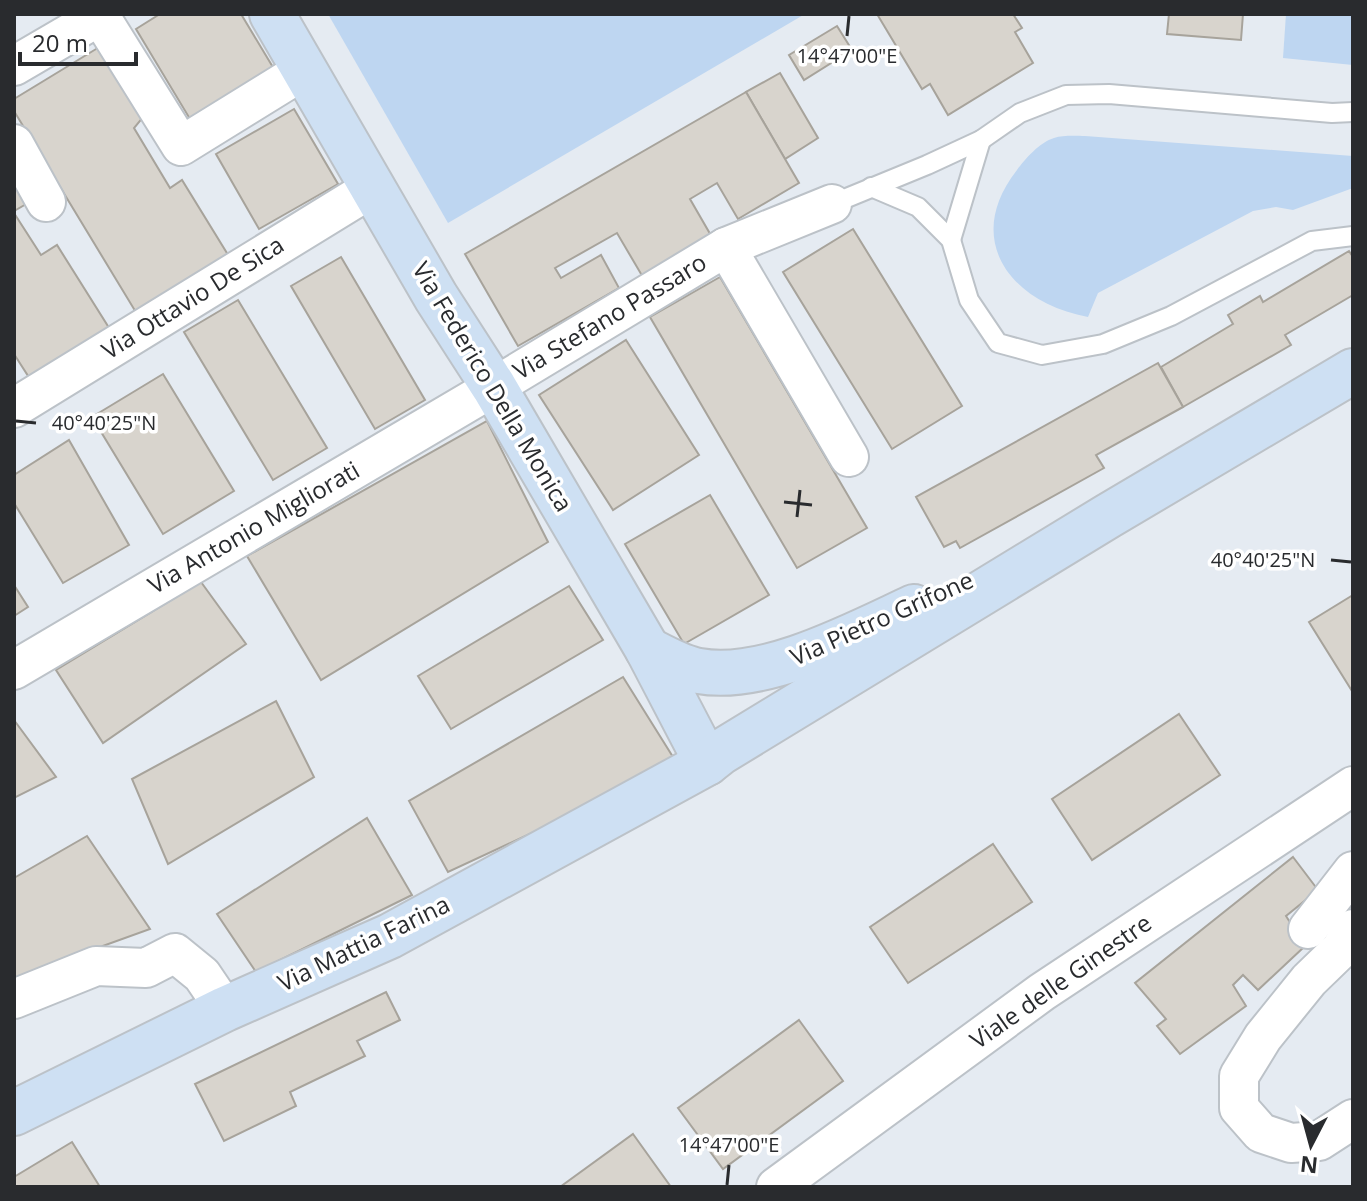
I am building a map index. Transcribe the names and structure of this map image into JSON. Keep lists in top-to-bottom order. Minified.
{"streets":{"street":["Via Ottavio De Sica","Via Stefano Passaro","Via Federico Della Monica","Via Antonio Migliorati","Via Pietro Grifone","Via Mattia Farina","Viale delle Ginestre"]},"crossings":[["Via Ottavio De Sica","Via Federico Della Monica"],["Via Stefano Passaro","Via Federico Della Monica"],["Via Stefano Passaro","Via Antonio Migliorati"],["Via Federico Della Monica","Via Antonio Migliorati"],["Via Federico Della Monica","Via Pietro Grifone"],["Via Federico Della Monica","Via Mattia Farina"],["Via Pietro Grifone","Via Mattia Farina"]],"scale_bar":"20 m","north":"bottom","coordinates":["14°47'00\"E","40°40'25\"N"]}
